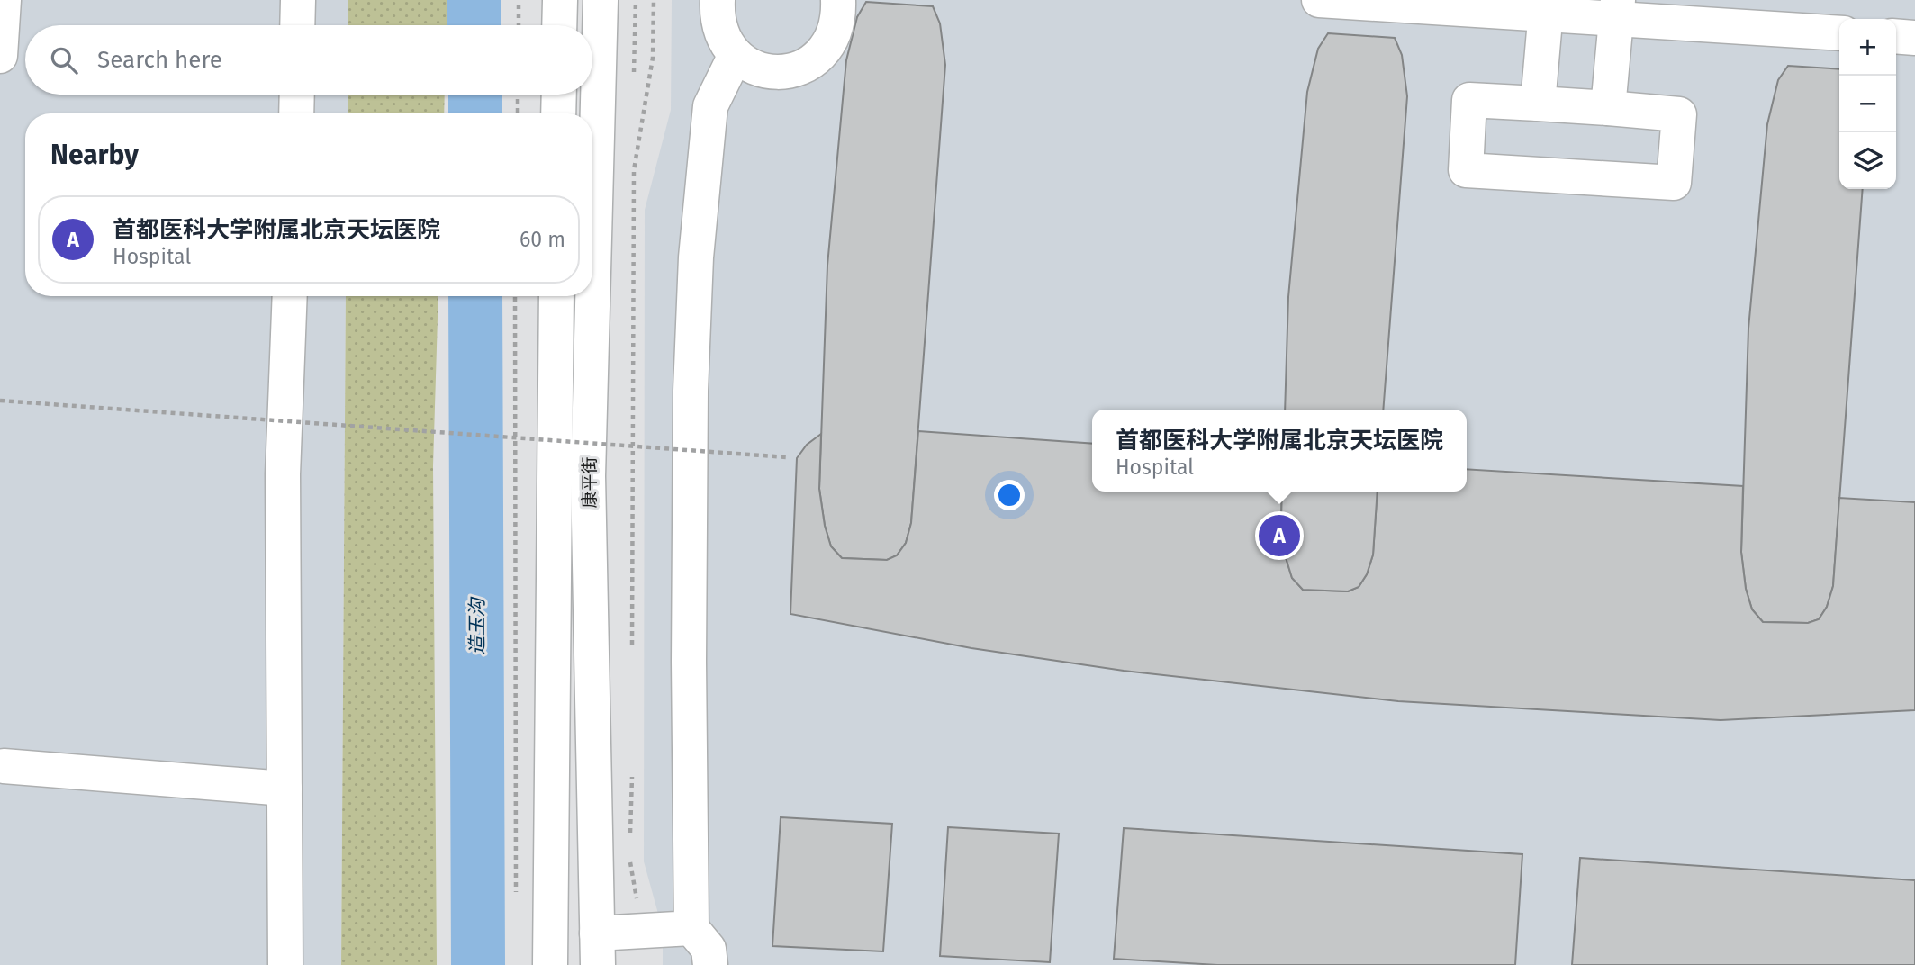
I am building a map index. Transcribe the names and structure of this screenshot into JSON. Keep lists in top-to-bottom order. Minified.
{"streets":{"street":["康平街"]},"water":["造玉沟"],"page":{"map_buttons":["+","−"],"search":"Search here","heading":"Nearby","list":[{"mark":"A","name":"首都医科大学附属北京天坛医院","note":"Hospital","value":"60 m"}],"popup":["首都医科大学附属北京天坛医院","Hospital"],"pins":"A"}}
